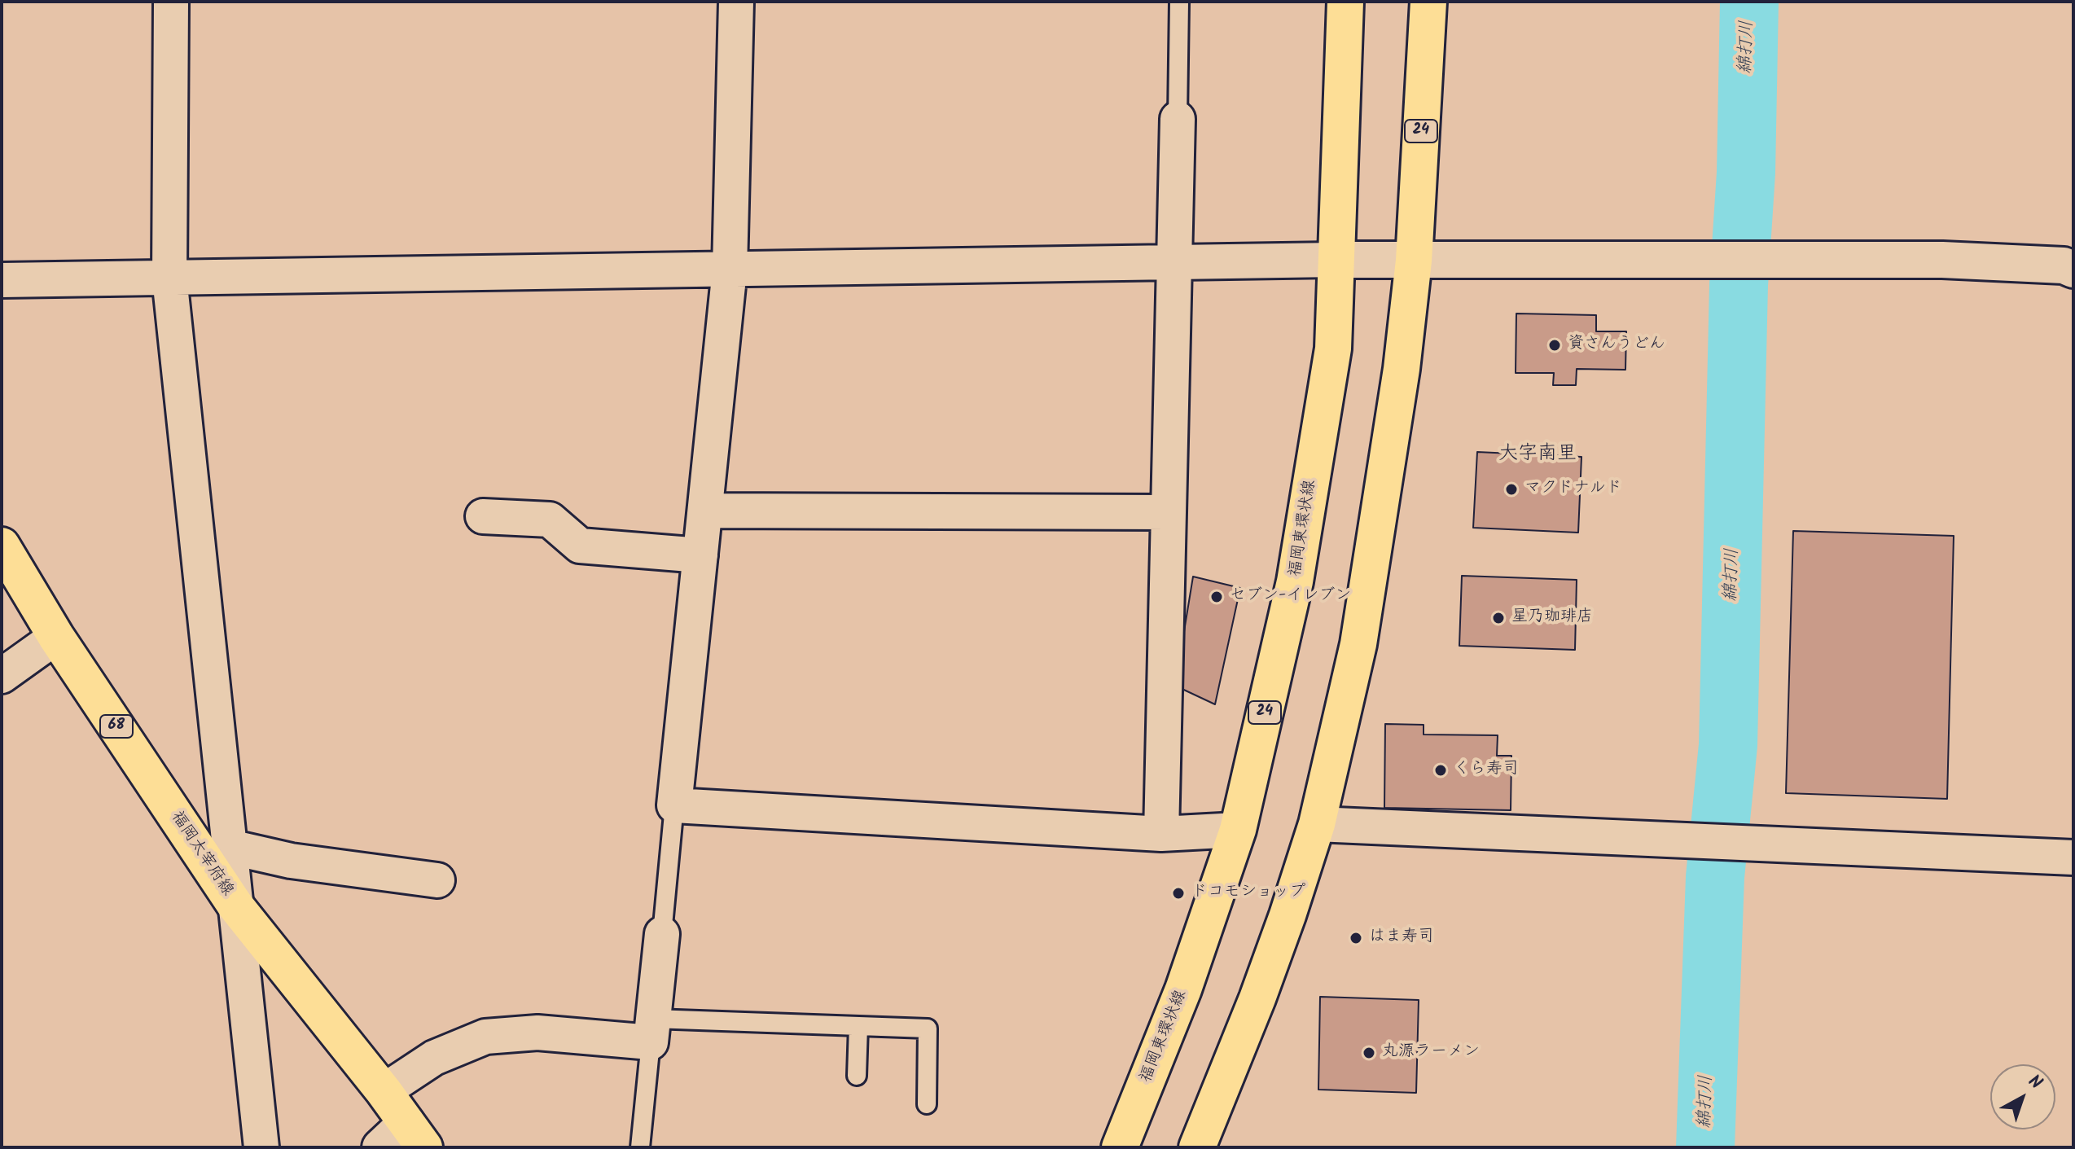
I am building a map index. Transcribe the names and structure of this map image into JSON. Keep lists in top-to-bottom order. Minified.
{"streets":{"main road":["24","福岡東環状線","68","福岡太宰府線"]},"districts":["大字南里"],"water":["綿打川"],"places":["資さんうどん","マクドナルド","セブン-イレブン","星乃珈琲店","くら寿司","ドコモショップ","はま寿司","丸源ラーメン"],"north":"top right"}
